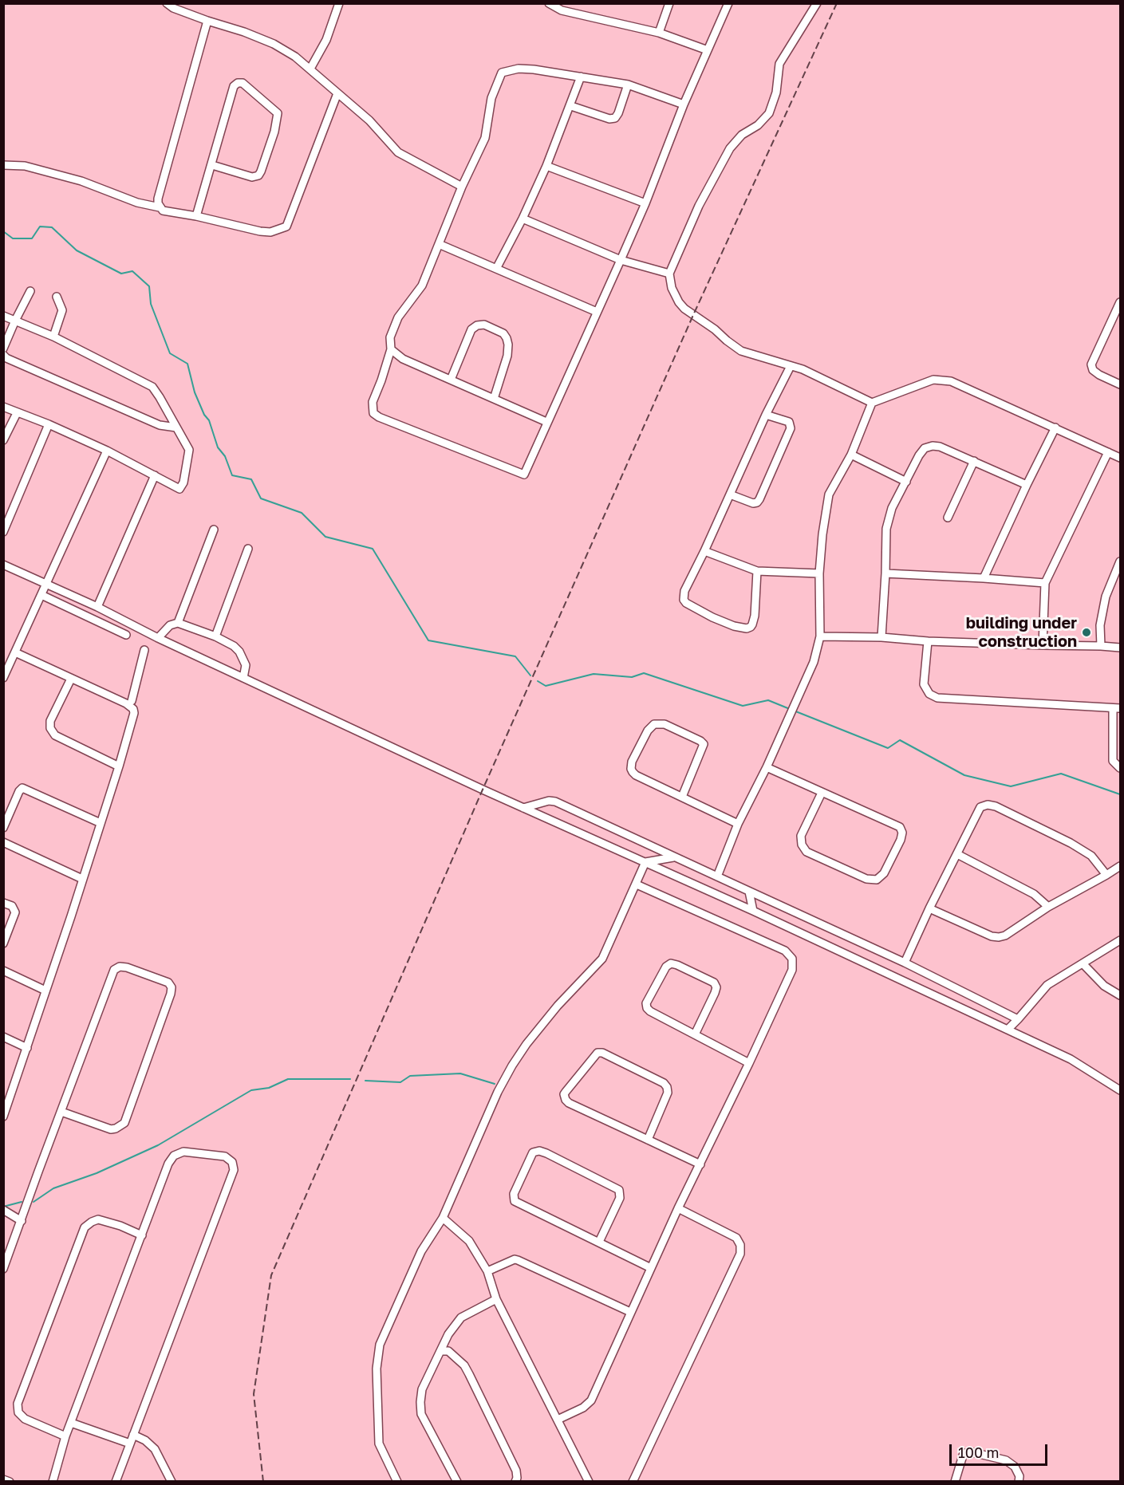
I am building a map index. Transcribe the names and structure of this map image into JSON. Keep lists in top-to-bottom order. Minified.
{"places":["building under construction"],"scale_bar":"100 m"}
